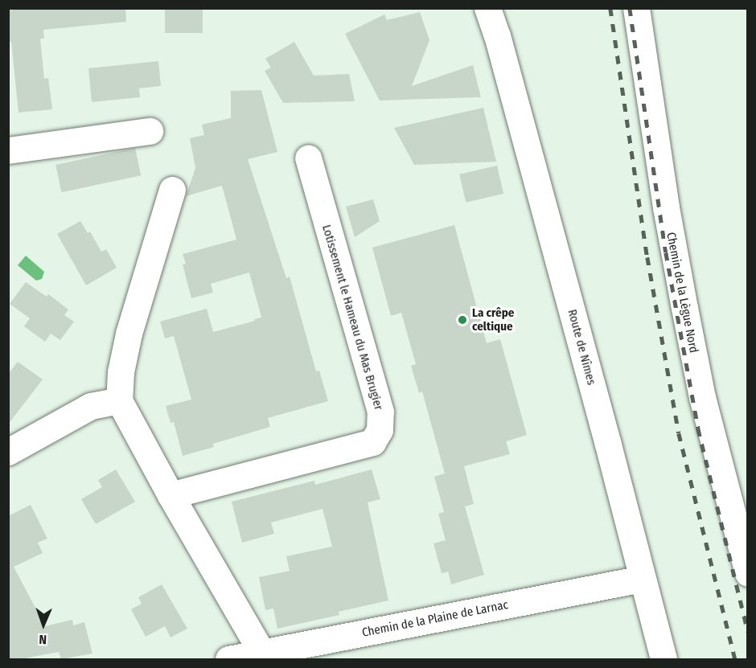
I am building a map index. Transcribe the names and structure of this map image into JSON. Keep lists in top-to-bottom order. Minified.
{"streets":{"street":["Chemin de la Lègue Nord","Lotissement le Hameau du Mas Brugier","Route de Nîmes","Chemin de la Plaine de Larnac"]},"crossings":[["Route de Nîmes","Chemin de la Plaine de Larnac"]],"places":["La crêpe celtique"],"north":"bottom"}
